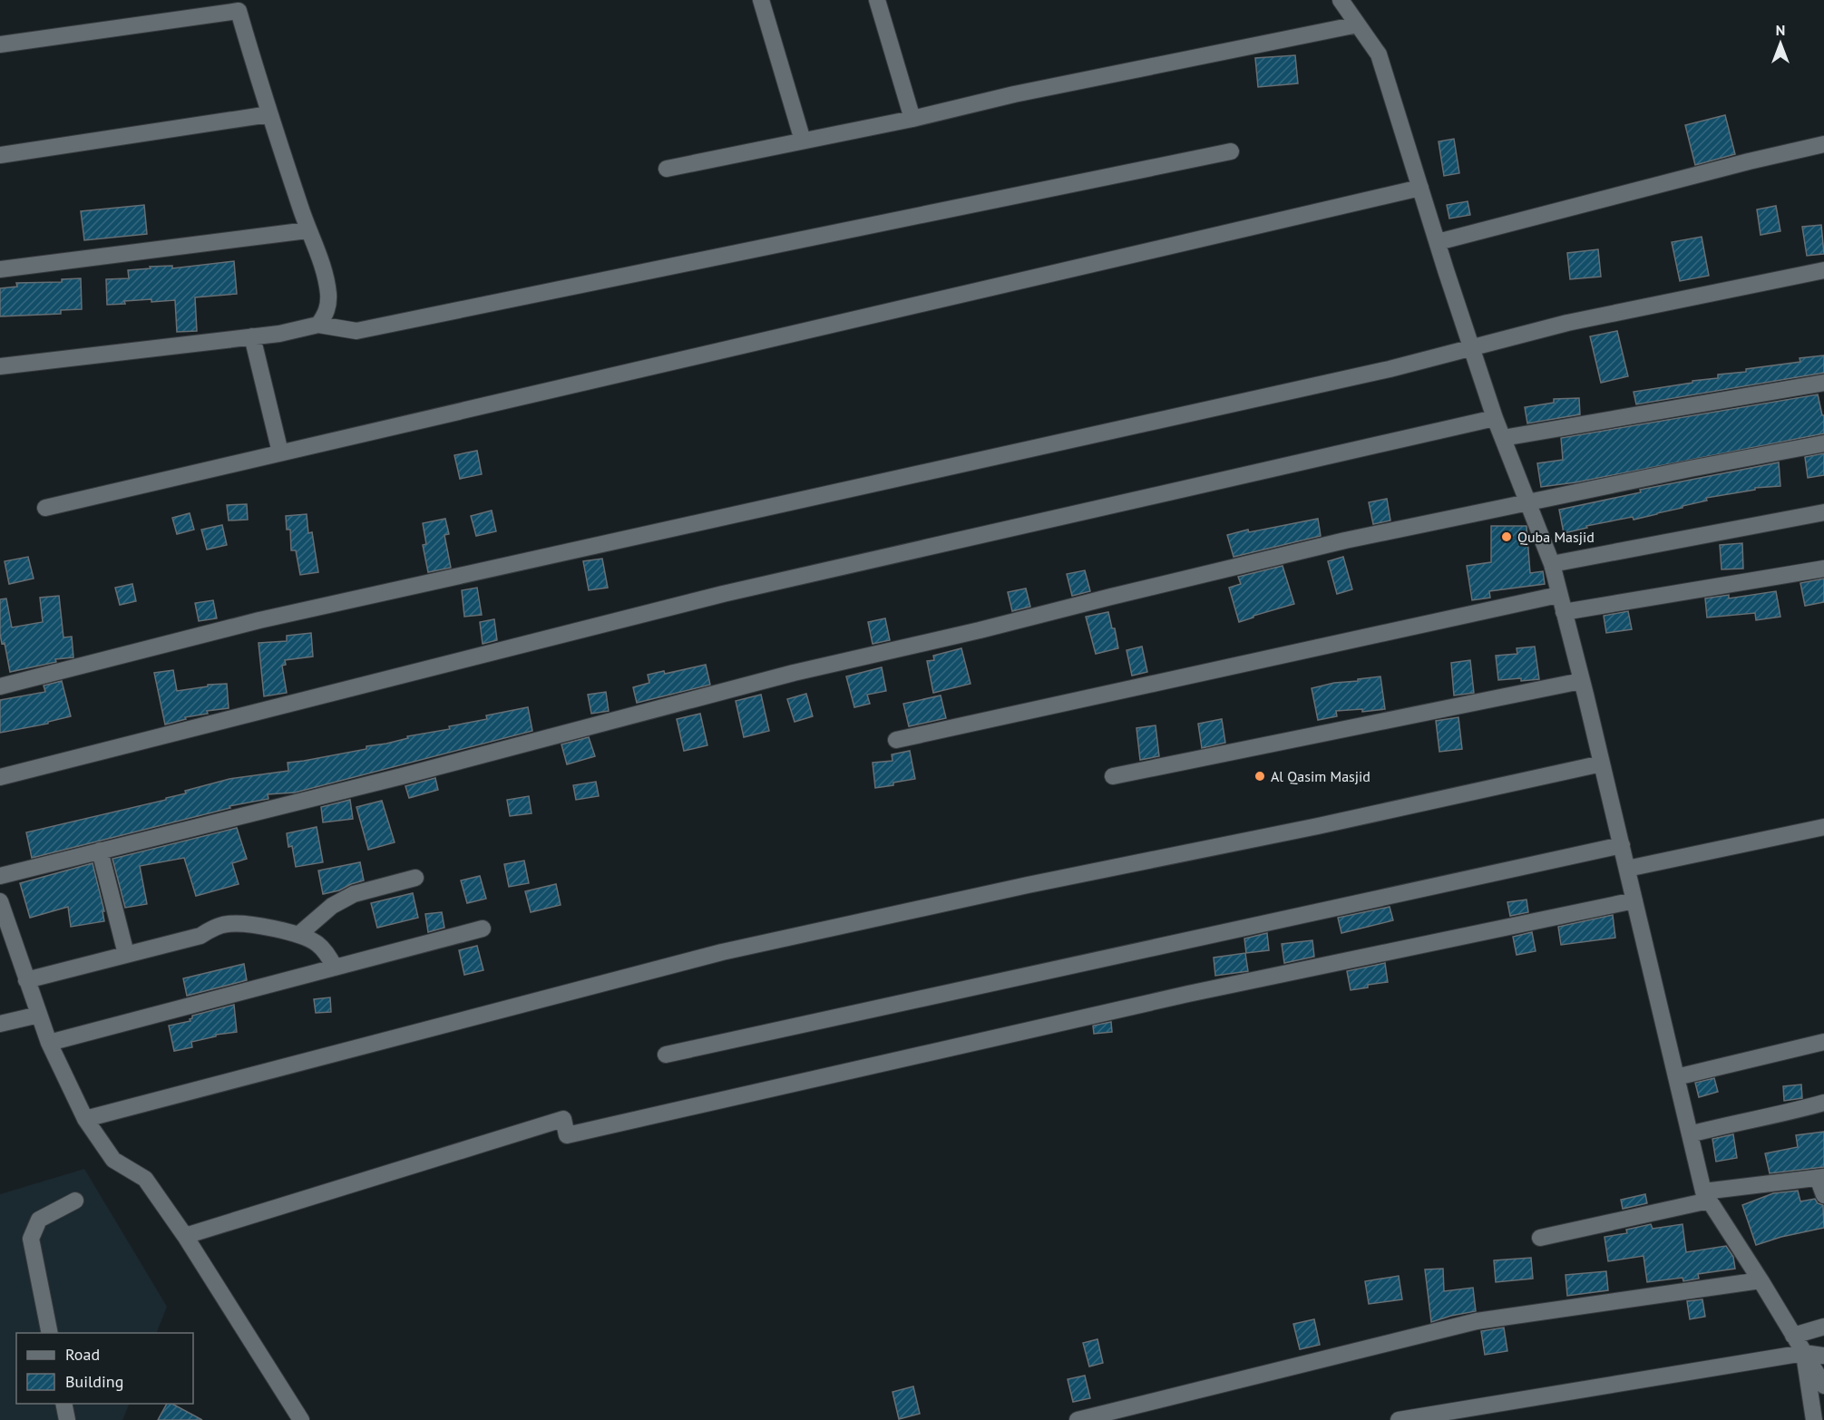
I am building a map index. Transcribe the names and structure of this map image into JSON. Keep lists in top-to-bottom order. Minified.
{"places":["Quba Masjid","Al Qasim Masjid"],"legend":["Road","Building"],"north":"top"}
